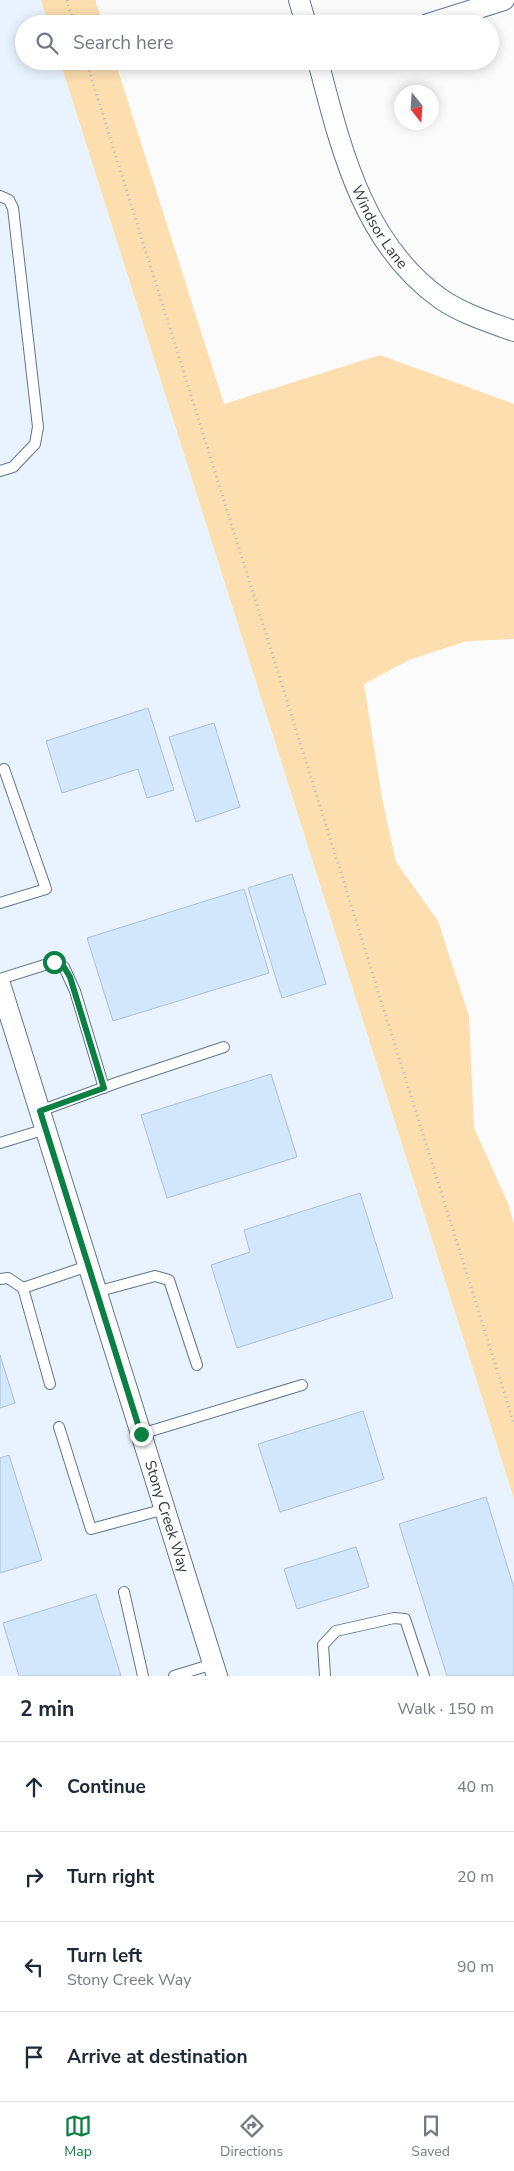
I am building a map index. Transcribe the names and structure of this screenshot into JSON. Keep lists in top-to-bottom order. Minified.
{"streets":{"street":["Windsor Lane","Stony Creek Way"]},"north":"bottom","page":{"search":"Search here","heading":["2 min","Walk · 150 m"],"list":[["Continue","40 m"],["Turn right","20 m"],["Turn left","Stony Creek Way","90 m"],"Arrive at destination"],"nav":["Map","Directions","Saved"]}}
